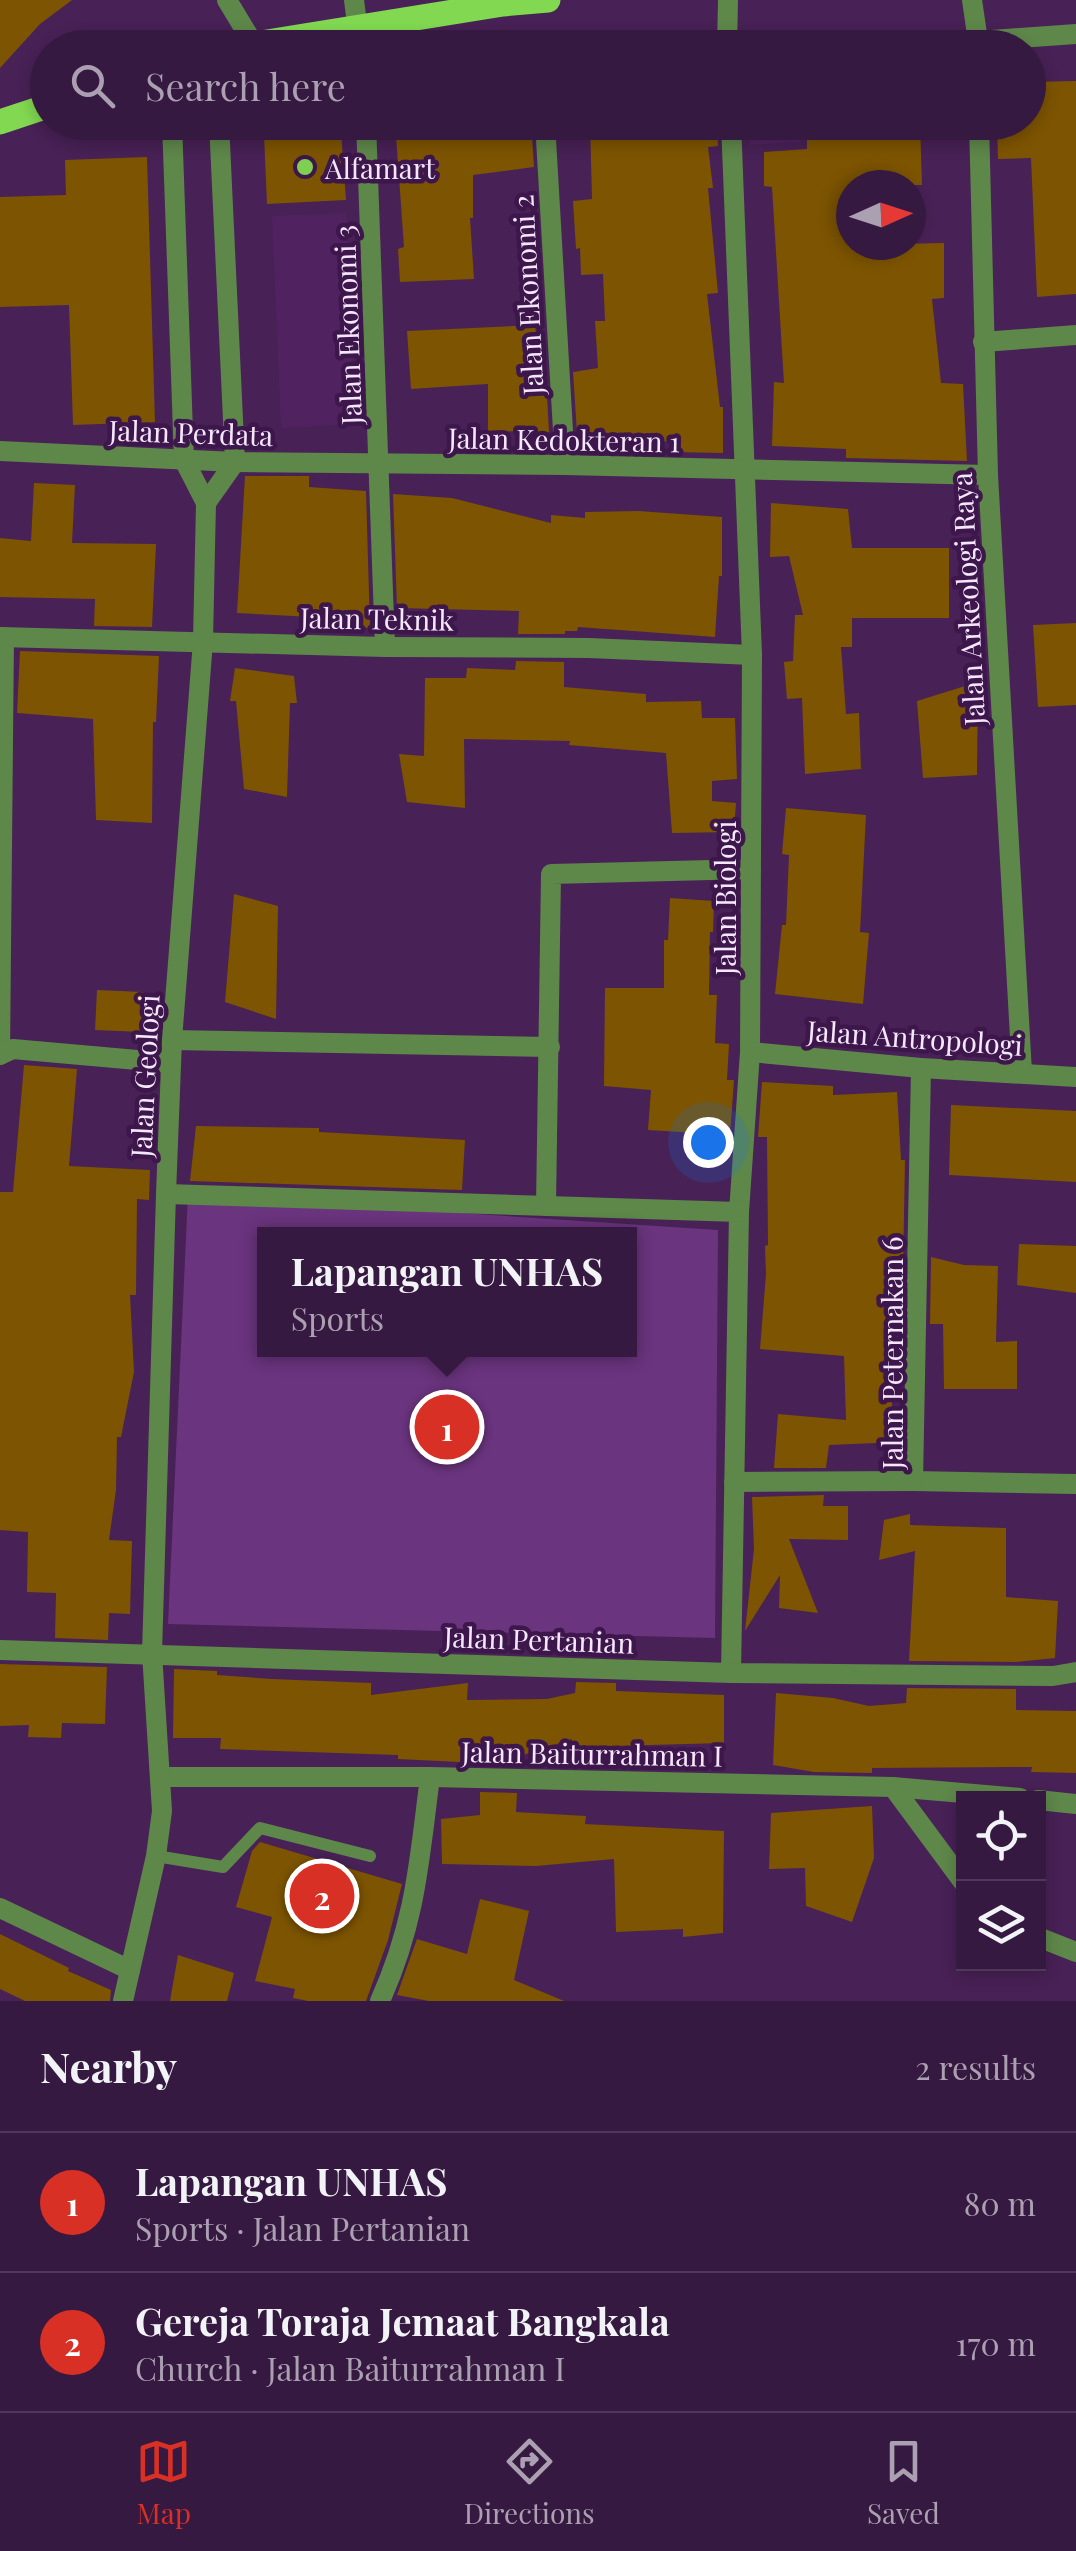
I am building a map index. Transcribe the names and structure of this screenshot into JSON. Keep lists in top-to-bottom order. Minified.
{"streets":{"street":["Jalan Ekonomi 2","Jalan Ekonomi 3","Jalan Perdata","Jalan Kedokteran 1","Jalan Arkeologi Raya","Jalan Teknik","Jalan Biologi","Jalan Antropologi","Jalan Geologi","Jalan Peternakan 6","Jalan Pertanian","Jalan Baiturrahman I"]},"crossings":[["Jalan Ekonomi 2","Jalan Kedokteran 1"],["Jalan Ekonomi 3","Jalan Perdata"],["Jalan Ekonomi 3","Jalan Kedokteran 1"],["Jalan Ekonomi 3","Jalan Teknik"],["Jalan Perdata","Jalan Kedokteran 1"],["Jalan Perdata","Jalan Geologi"],["Jalan Kedokteran 1","Jalan Arkeologi Raya"],["Jalan Kedokteran 1","Jalan Biologi"],["Jalan Arkeologi Raya","Jalan Antropologi"],["Jalan Teknik","Jalan Biologi"],["Jalan Teknik","Jalan Geologi"],["Jalan Biologi","Jalan Antropologi"],["Jalan Biologi","Jalan Pertanian"],["Jalan Antropologi","Jalan Peternakan 6"],["Jalan Geologi","Jalan Pertanian"],["Jalan Geologi","Jalan Baiturrahman I"]],"places":["Alfamart"],"north":"right","page":{"search":"Search here","popup":["Lapangan UNHAS","Sports"],"pins":["1","2"],"heading":["Nearby","2 results"],"list":[{"mark":"1","name":"Lapangan UNHAS","note":"Sports · Jalan Pertanian","value":"80 m"},{"mark":"2","name":"Gereja Toraja Jemaat Bangkala","note":"Church · Jalan Baiturrahman I","value":"170 m"}],"nav":["Map","Directions","Saved"]}}
